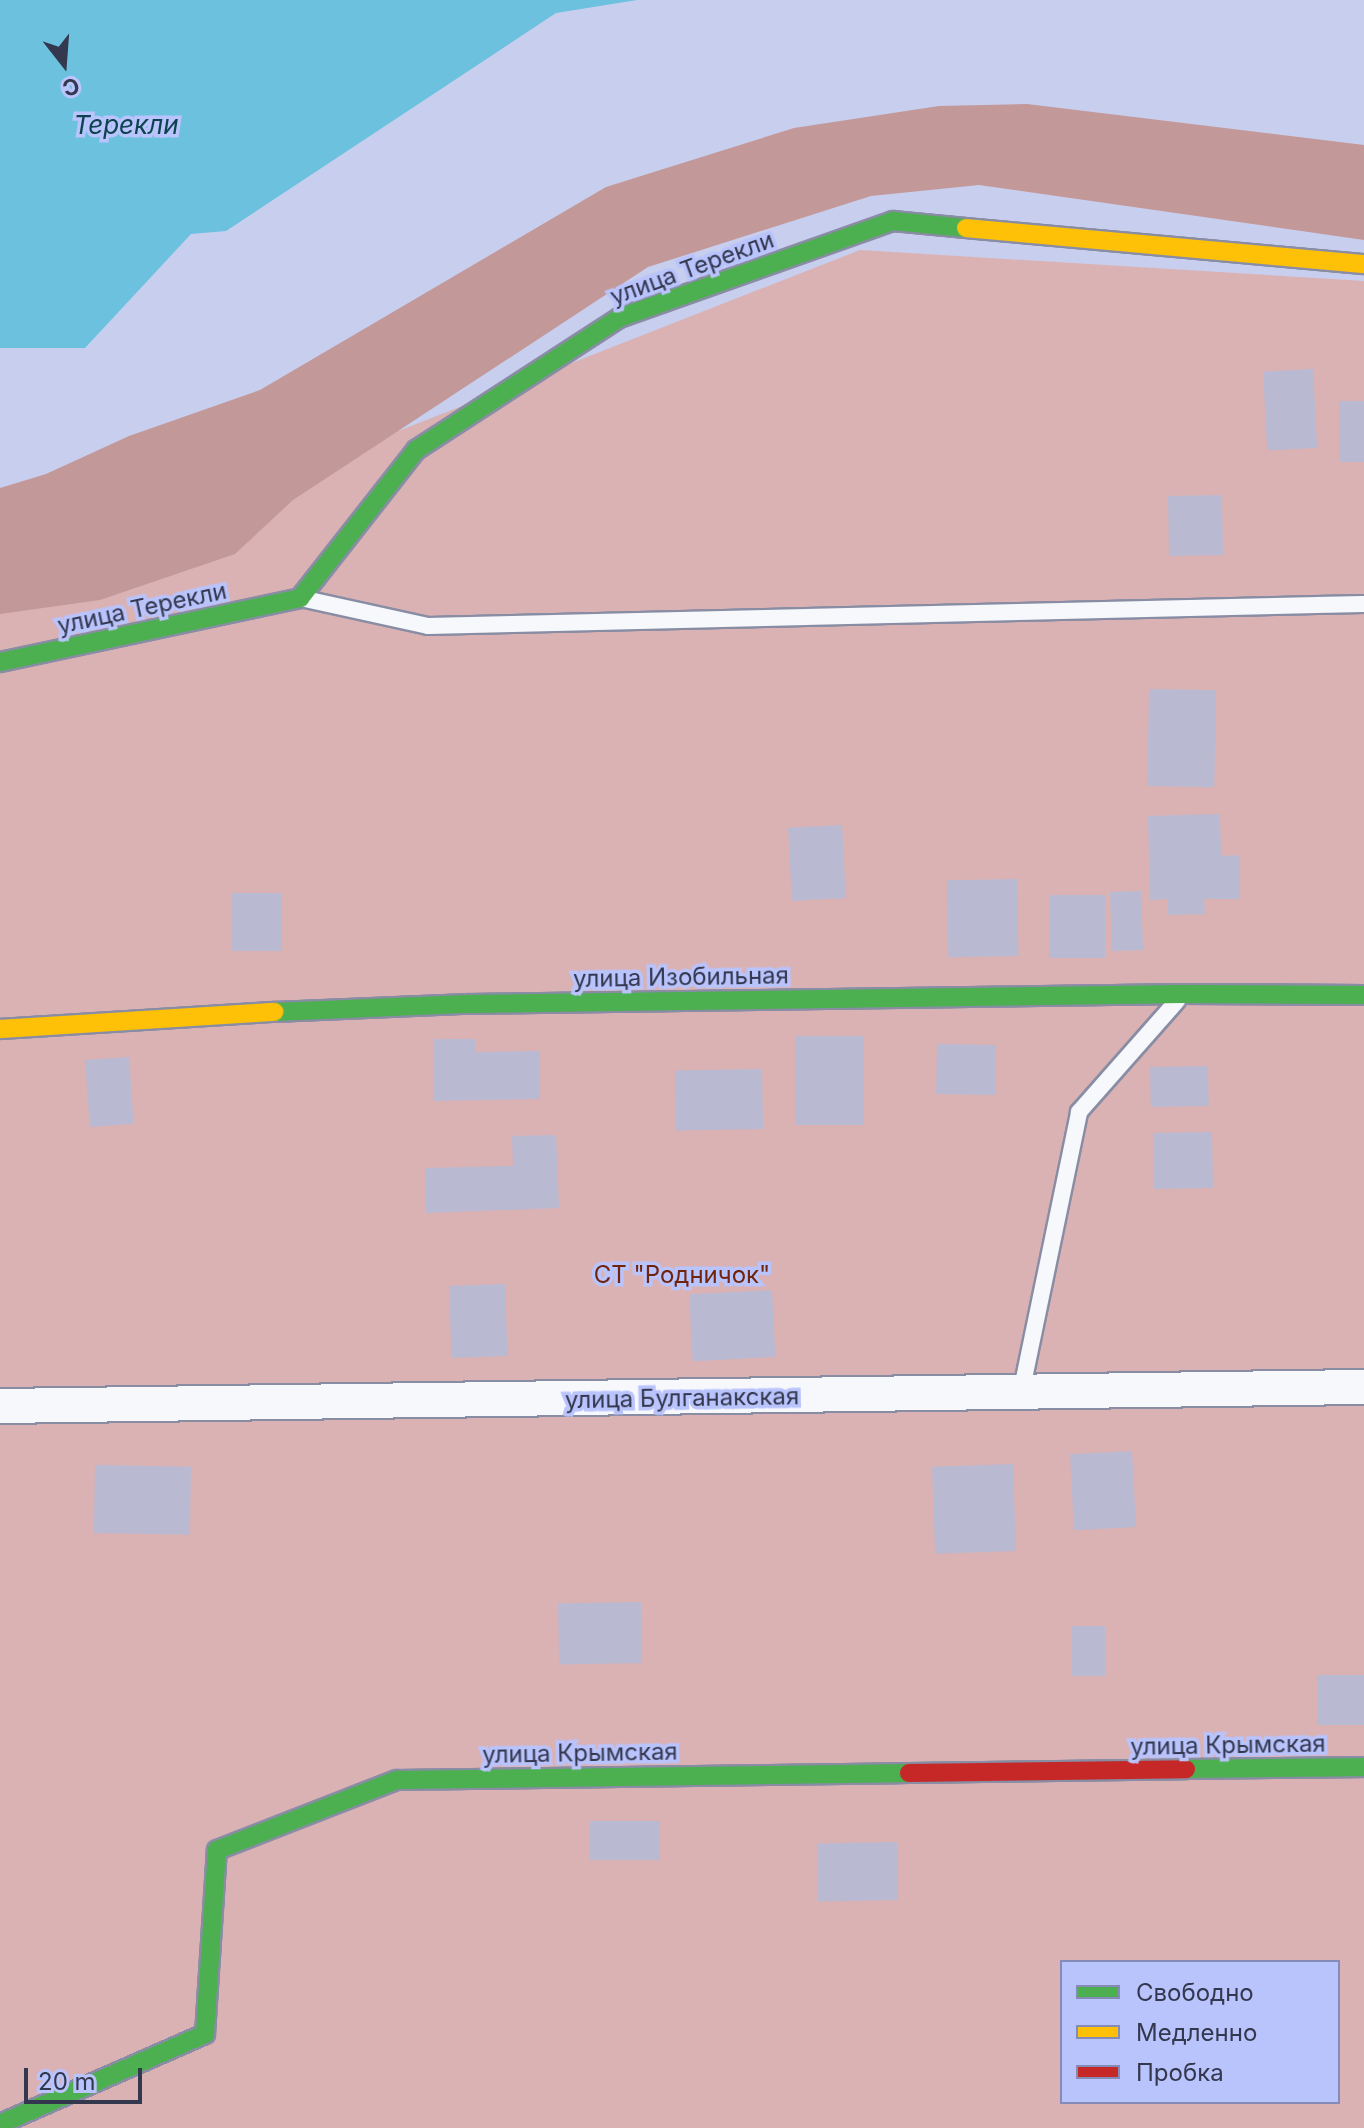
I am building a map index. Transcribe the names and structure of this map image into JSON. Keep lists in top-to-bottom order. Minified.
{"streets":{"street":["улица Терекли","улица Изобильная","улица Булганакская","улица Крымская"]},"water":["Терекли"],"parks":["СТ \"Родничок\""],"legend":["Свободно","Медленно","Пробка"],"scale_bar":"20 m","north":"bottom"}
